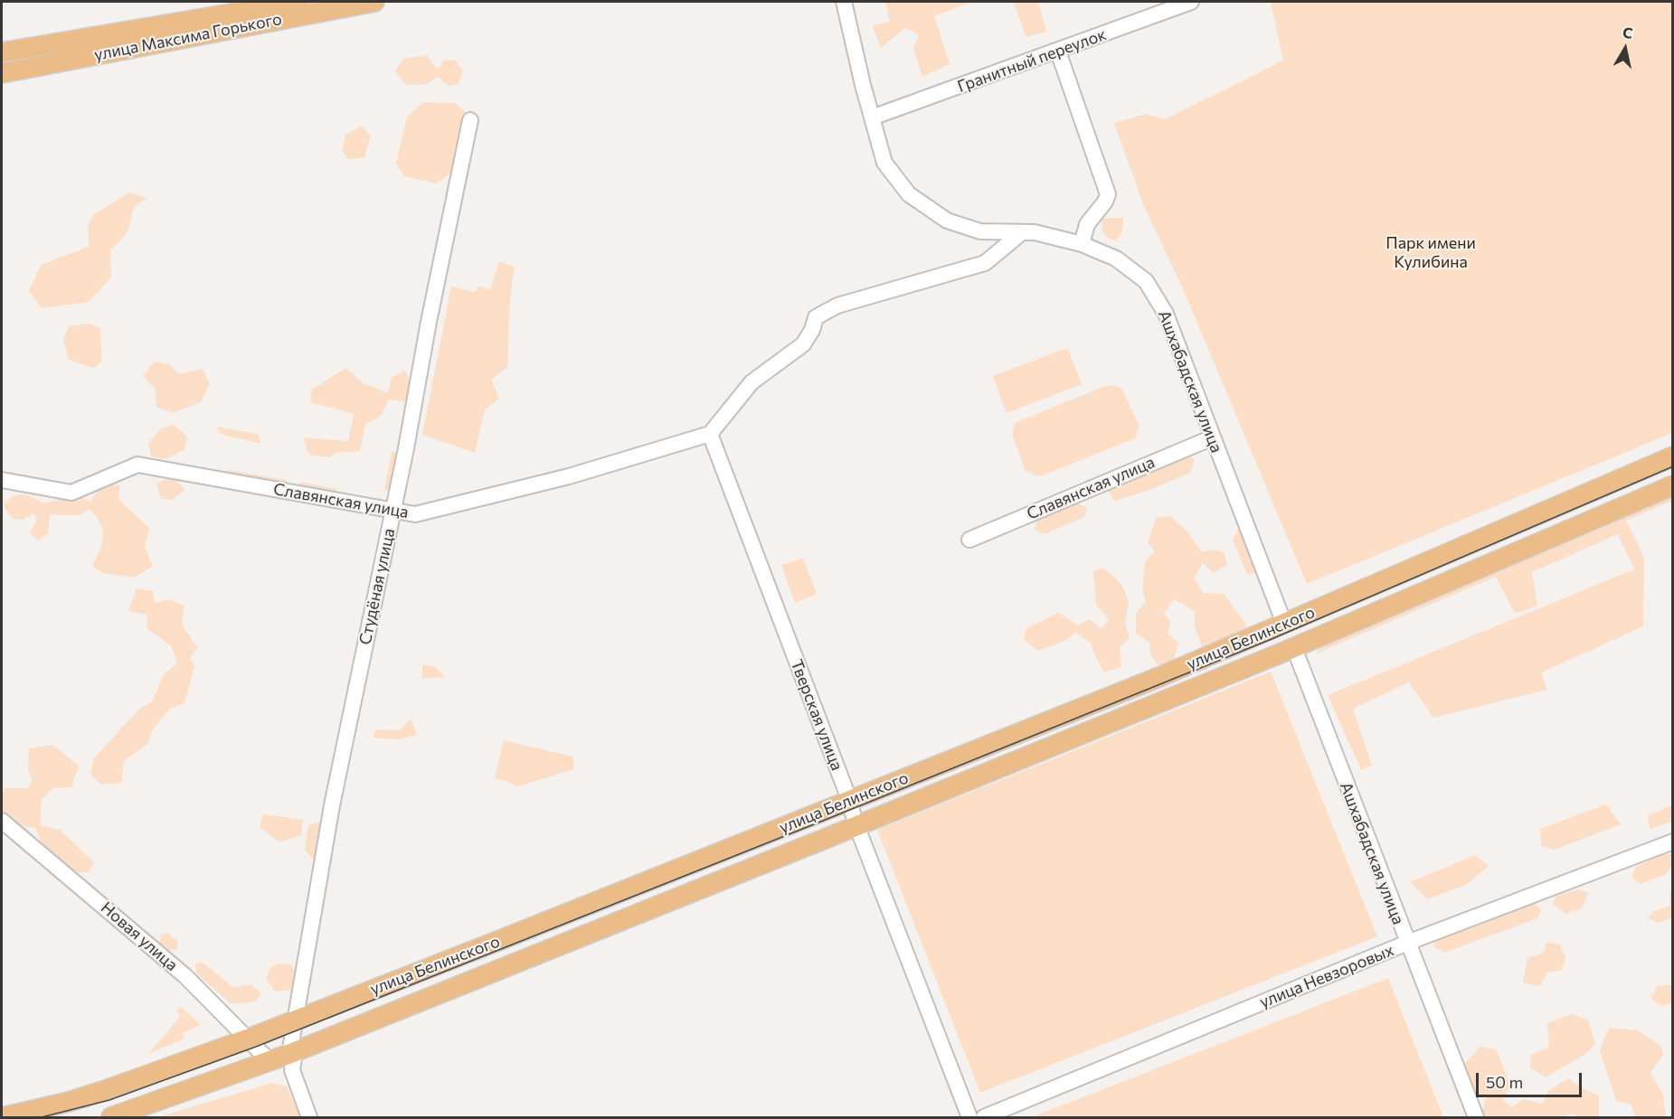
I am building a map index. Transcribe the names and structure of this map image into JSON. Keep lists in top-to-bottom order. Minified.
{"streets":{"main road":["улица Максима Горького","улица Белинского"],"street":["Гранитный переулок","Ашхабадская улица","Славянская улица","Студёная улица","Тверская улица","Новая улица","улица Невзоровых"]},"crossings":[["Гранитный переулок","Ашхабадская улица"],["Ашхабадская улица","Славянская улица"],["Ашхабадская улица","улица Белинского"],["Ашхабадская улица","улица Невзоровых"],["Славянская улица","Студёная улица"],["Славянская улица","Тверская улица"],["Студёная улица","улица Белинского"],["улица Белинского","Тверская улица"],["улица Белинского","Новая улица"]],"parks":["Парк имени Кулибина"],"scale_bar":"50 m","north":"top"}
